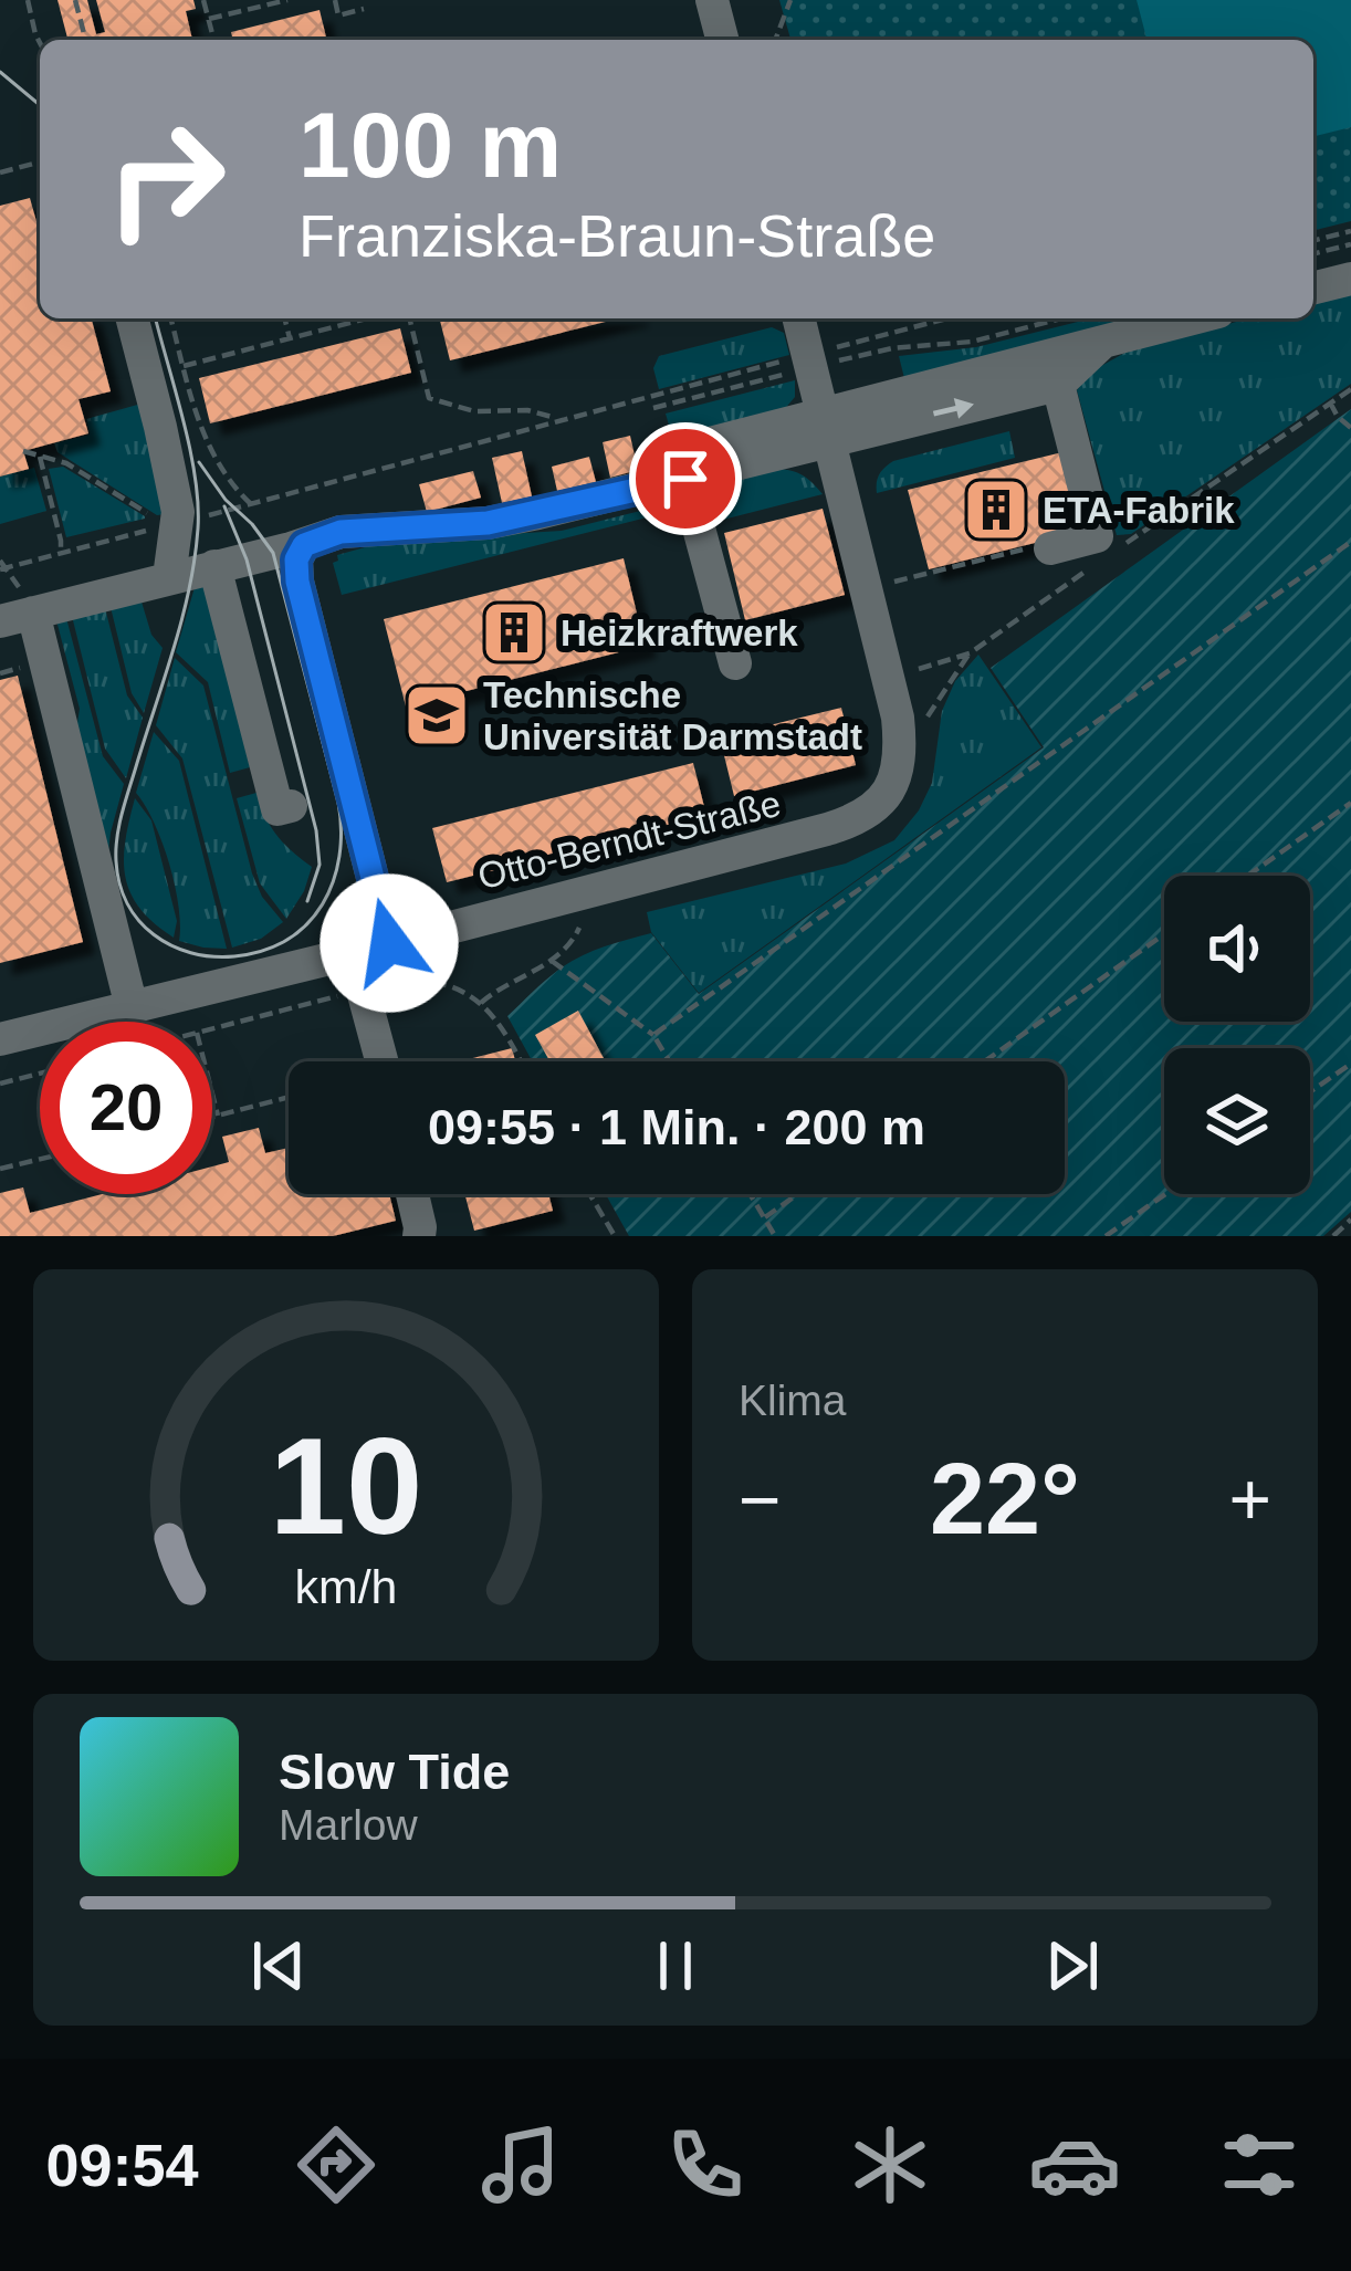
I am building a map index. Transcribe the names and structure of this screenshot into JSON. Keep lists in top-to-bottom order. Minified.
{"streets":{"street":["Otto-Berndt-Straße"]},"places":{"building":["ETA-Fabrik","Heizkraftwerk"],"school or university":["Technische Universität Darmstadt"]},"page":{"turn":["100 m","Franziska-Braun-Straße"],"limit":"20","trip":"09:55 · 1 Min. · 200 m","tile":"Klima","heat":["−","22°","+"],"song":["Slow Tide","Marlow"],"tabs":"09:54","gauge":["10","km/h"]}}
